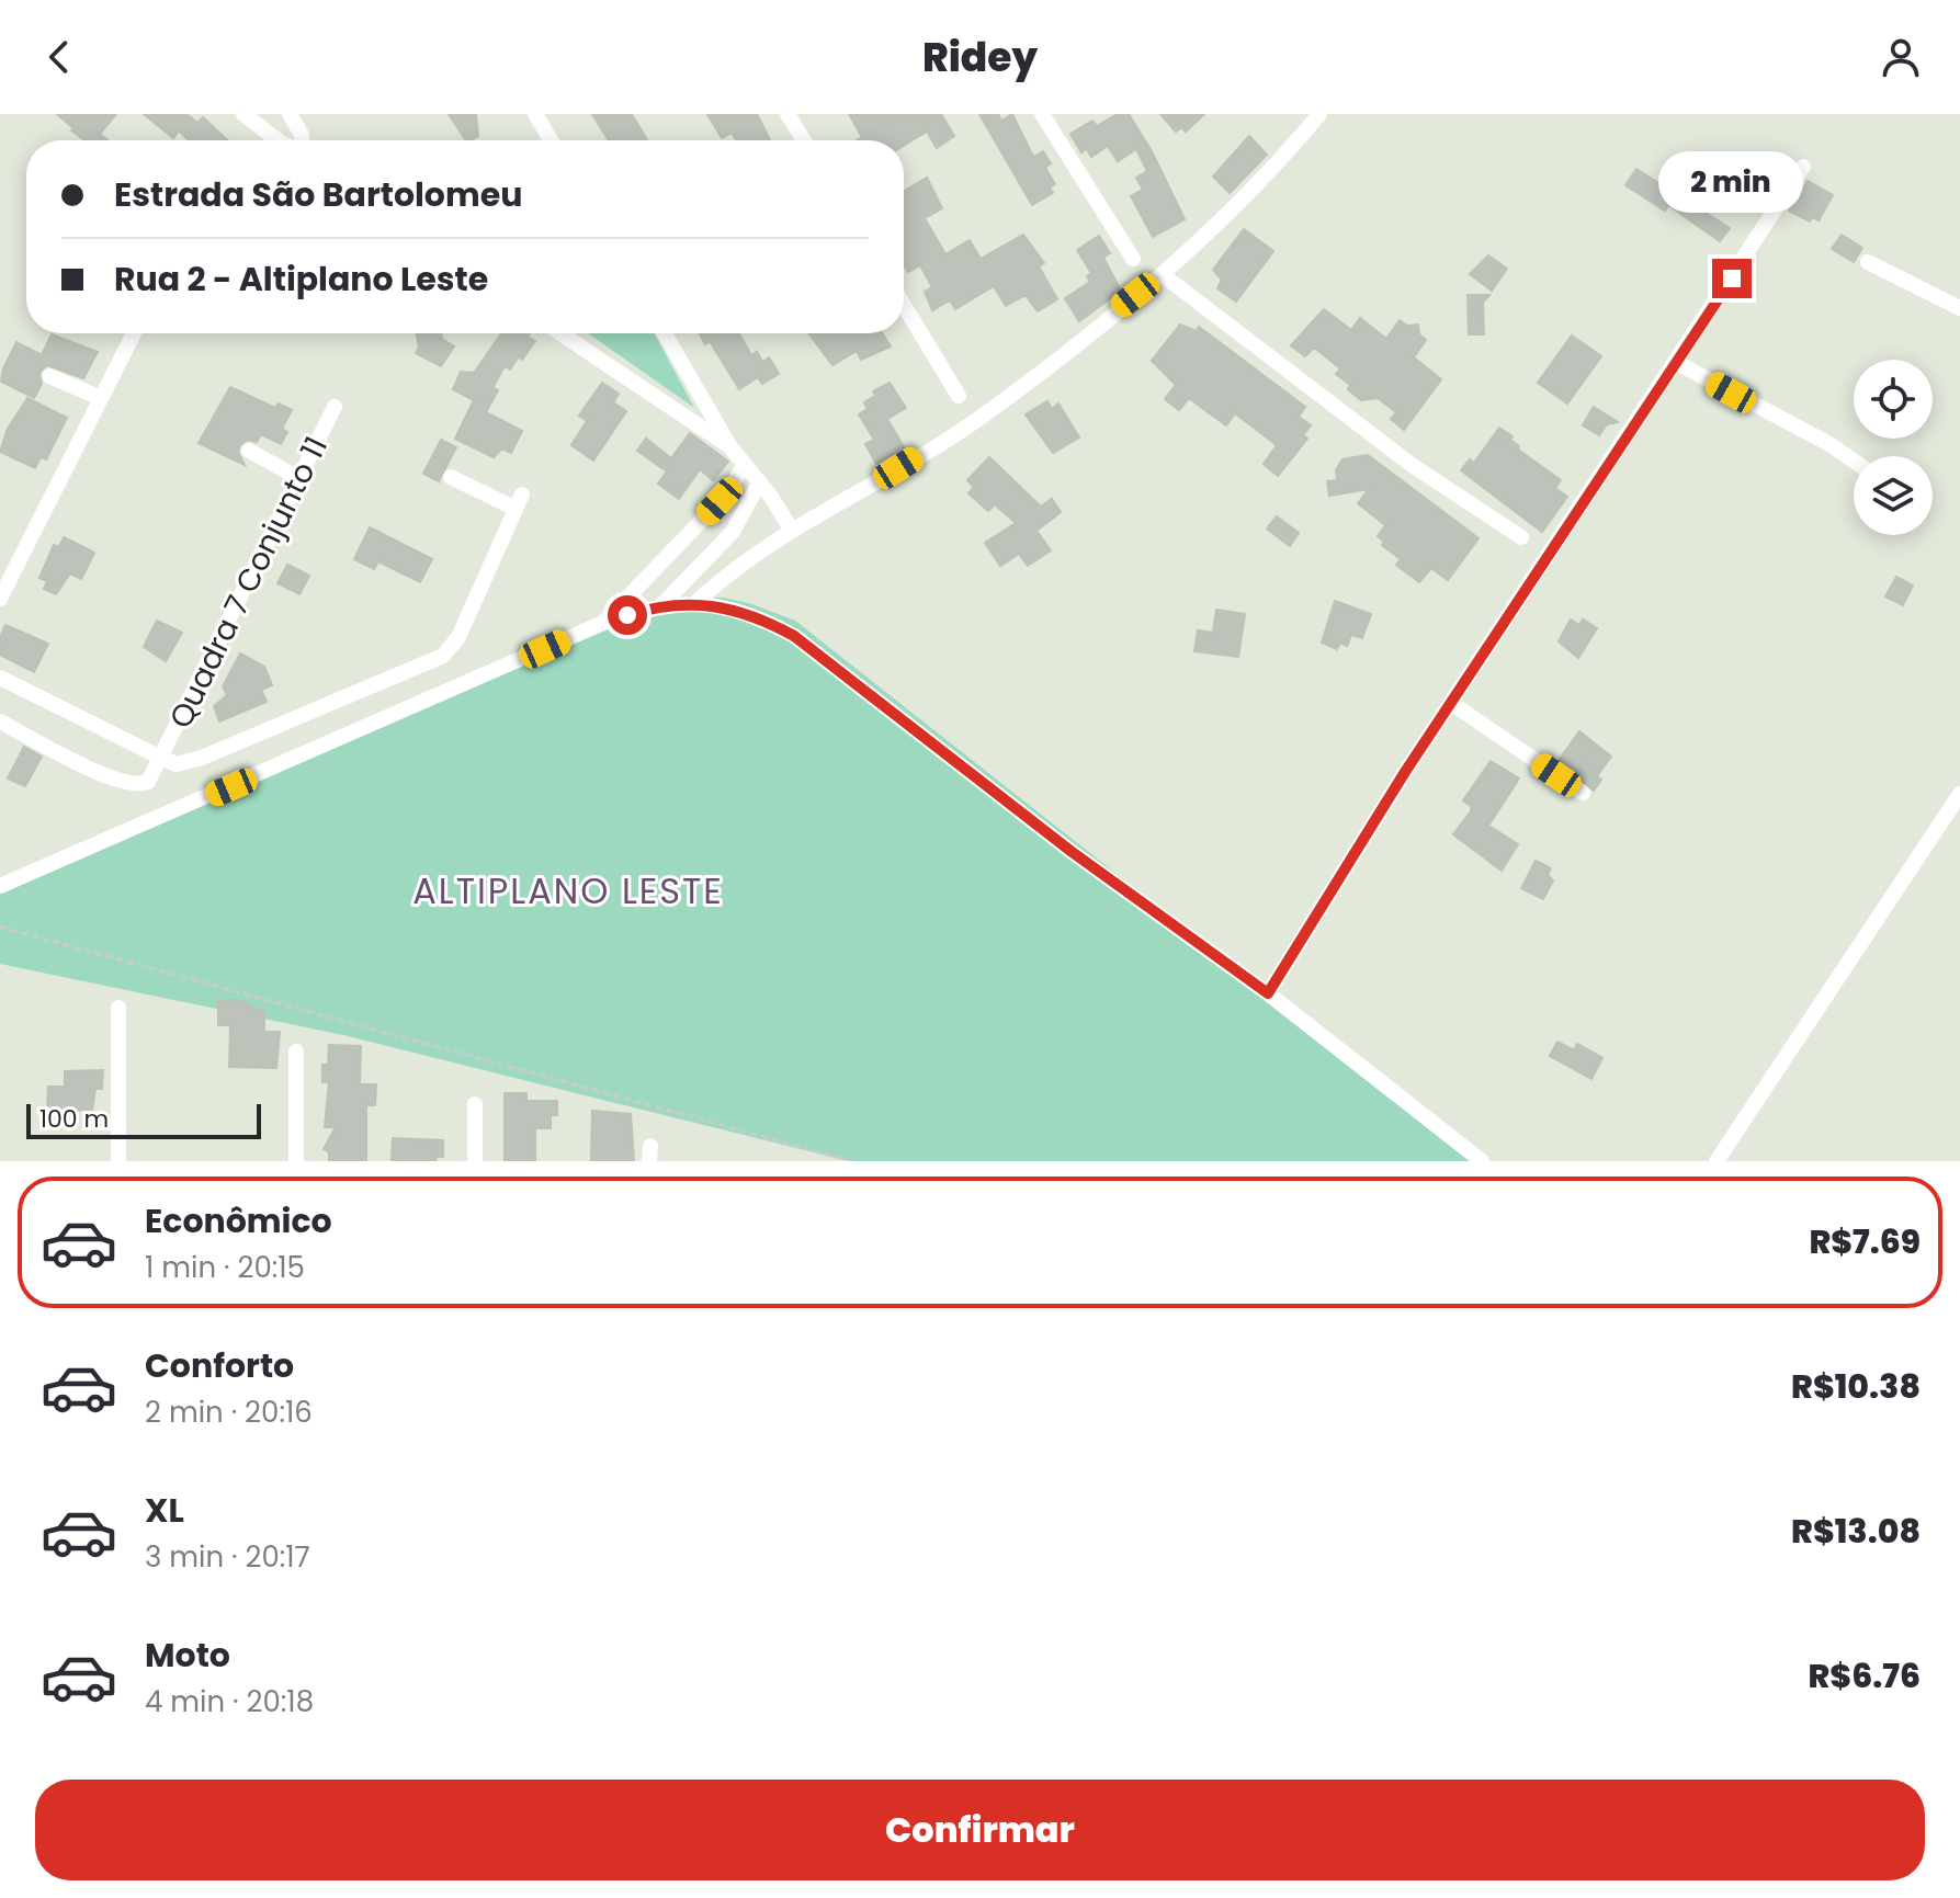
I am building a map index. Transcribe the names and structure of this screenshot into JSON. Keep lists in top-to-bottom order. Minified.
{"streets":{"street":["Quadra 7 Conjunto 11"]},"districts":["ALTIPLANO LESTE"],"scale_bar":"100 m","page":{"header":"Ridey","banner":["Estrada São Bartolomeu","Rua 2 - Altiplano Leste"],"bubble":"2 min","scale":"100 m","list":[{"name":"Econômico","note":"1 min · 20:15","value":"R$7.69"},{"name":"Conforto","note":"2 min · 20:16","value":"R$10.38"},{"name":"XL","note":"3 min · 20:17","value":"R$13.08"},{"name":"Moto","note":"4 min · 20:18","value":"R$6.76"}],"buttons":"Confirmar"}}
